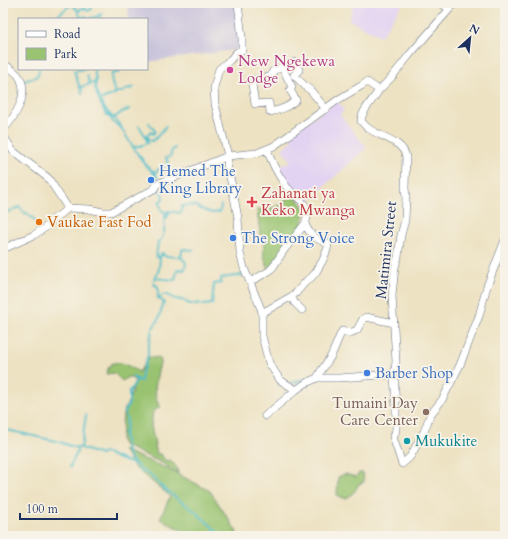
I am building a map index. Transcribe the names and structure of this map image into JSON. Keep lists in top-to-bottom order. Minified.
{"streets":{"street":["Matimira Street"]},"places":{"other":["New Ngekewa Lodge","Hemed The King Library","Vaukae Fast Fod","The Strong Voice","Barber Shop","Tumaini Day Care Center","Mukukite"],"health":["Zahanati ya Keko Mwanga"]},"legend":["Road","Park"],"scale_bar":"100 m","north":"top right"}
